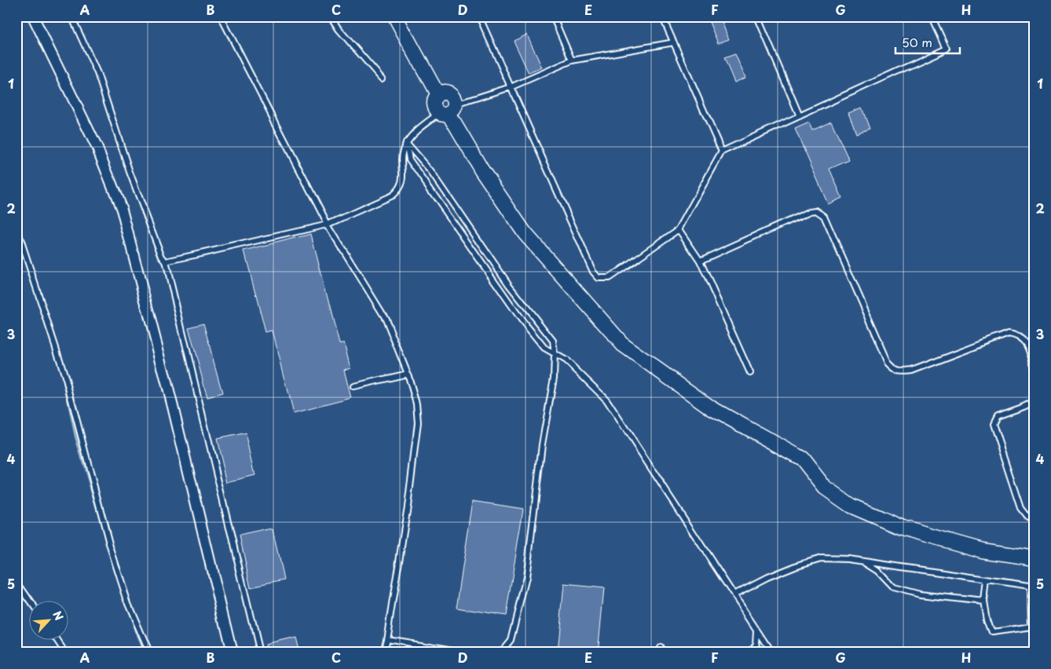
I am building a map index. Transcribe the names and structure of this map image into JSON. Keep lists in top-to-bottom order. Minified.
{"scale_bar":"50 m","north":"top right","grid":{"columns":["A","B","C","D","E","F","G","H"],"rows":["1","2","3","4","5"]}}
